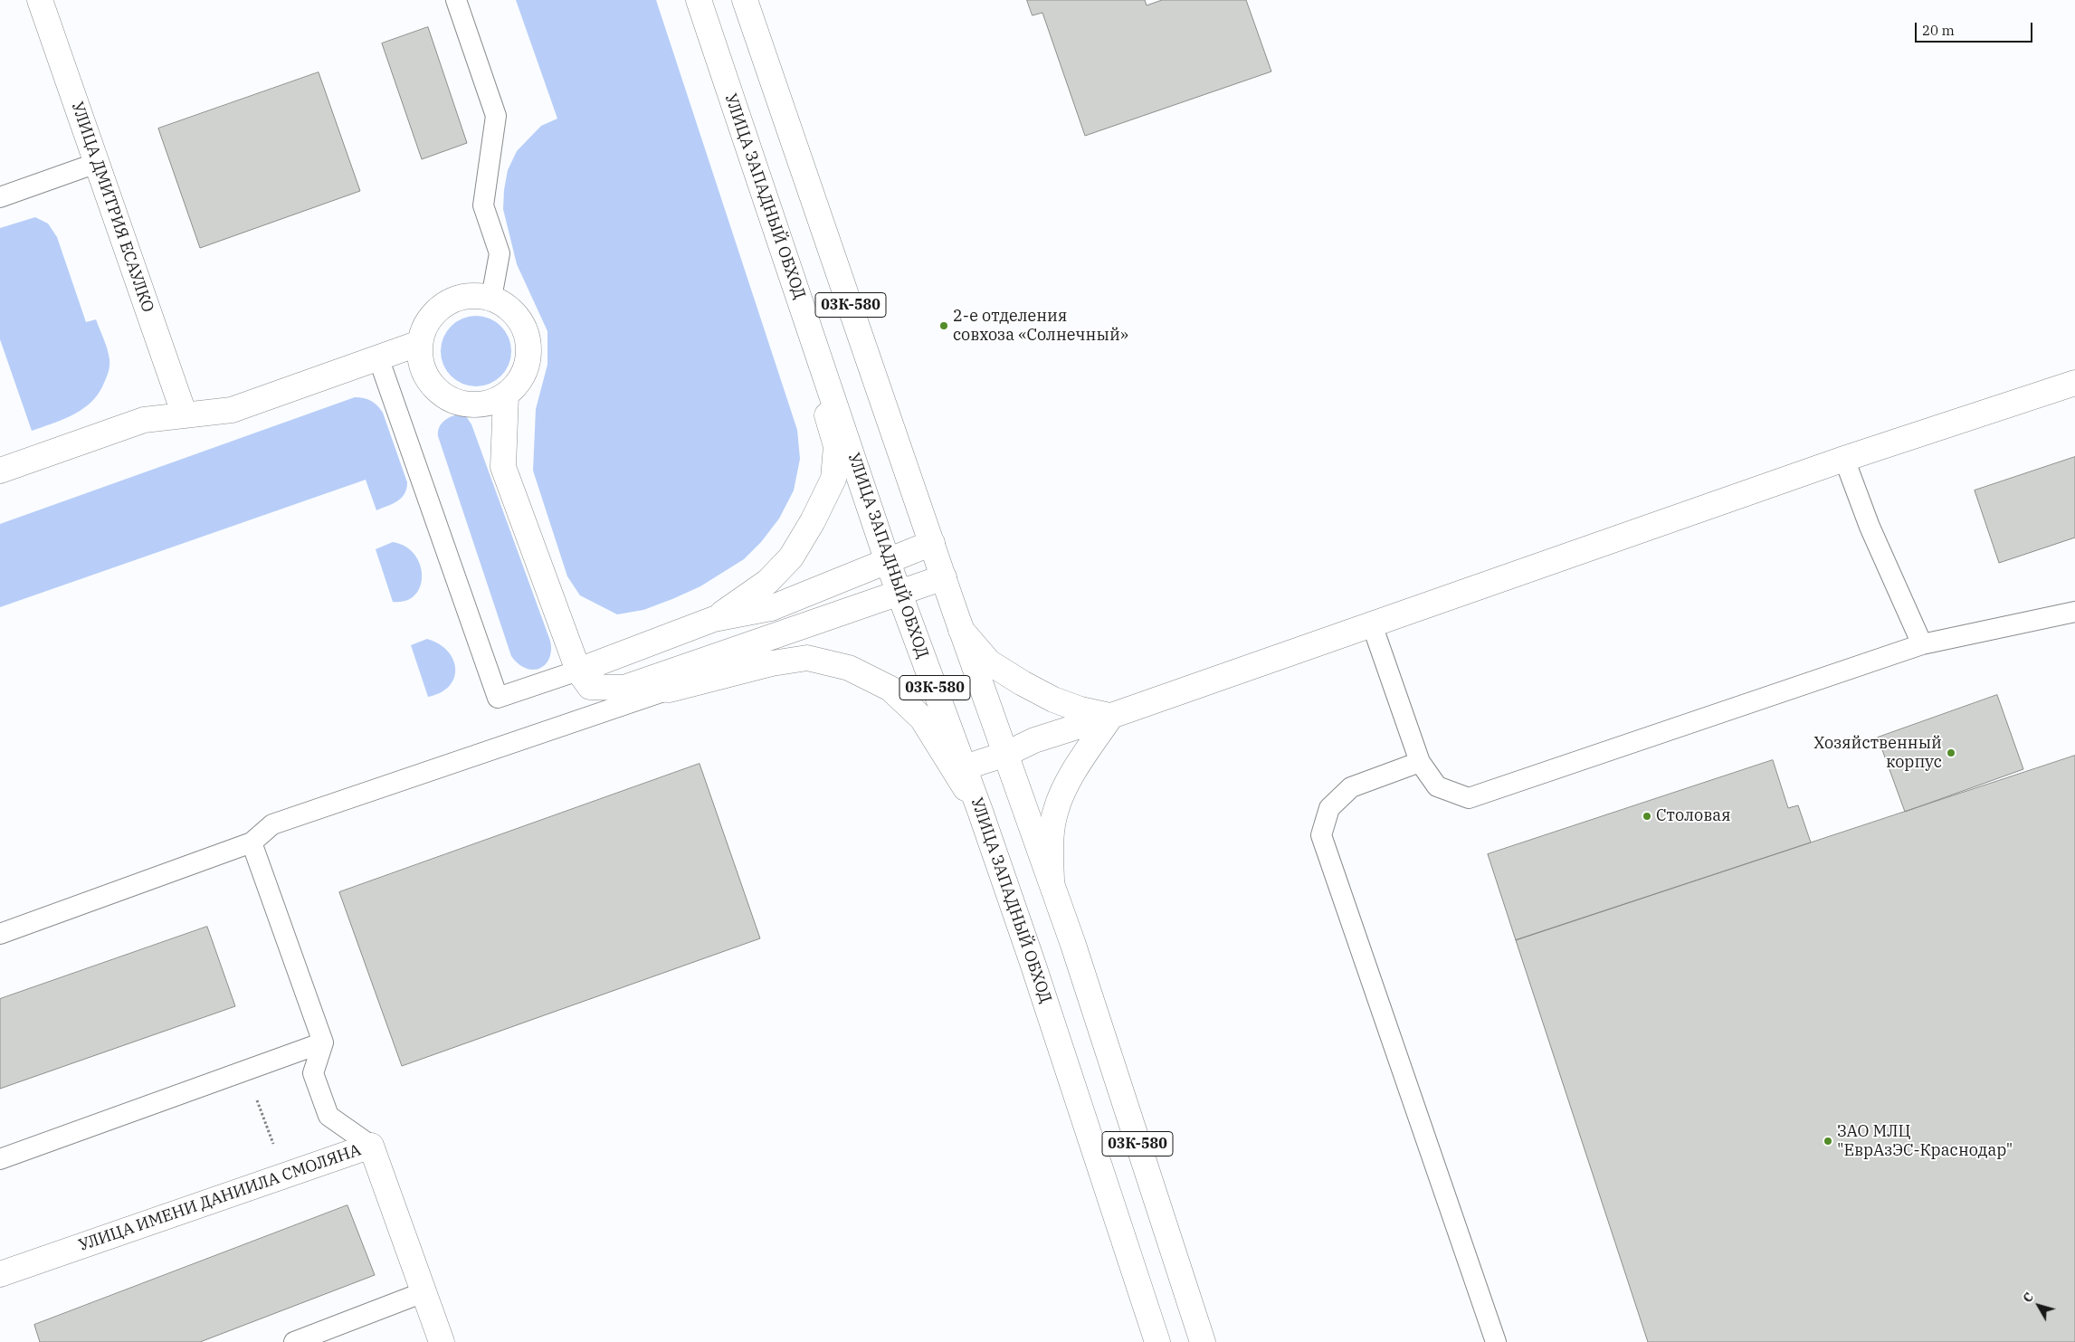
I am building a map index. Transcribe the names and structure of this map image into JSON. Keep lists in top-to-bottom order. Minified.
{"streets":{"main road":["УЛИЦА ЗАПАДНЫЙ ОБХОД","УЛИЦА ДМИТРИЯ ЕСАУЛКО","03К-580","УЛИЦА ИМЕНИ ДАНИИЛА СМОЛЯНА"]},"places":["2-е отделения совхоза «Солнечный»","Хозяйственный корпус","Столовая","ЗАО МЛЦ \"ЕврАзЭС-Краснодар\""],"scale_bar":"20 m","north":"top left"}
